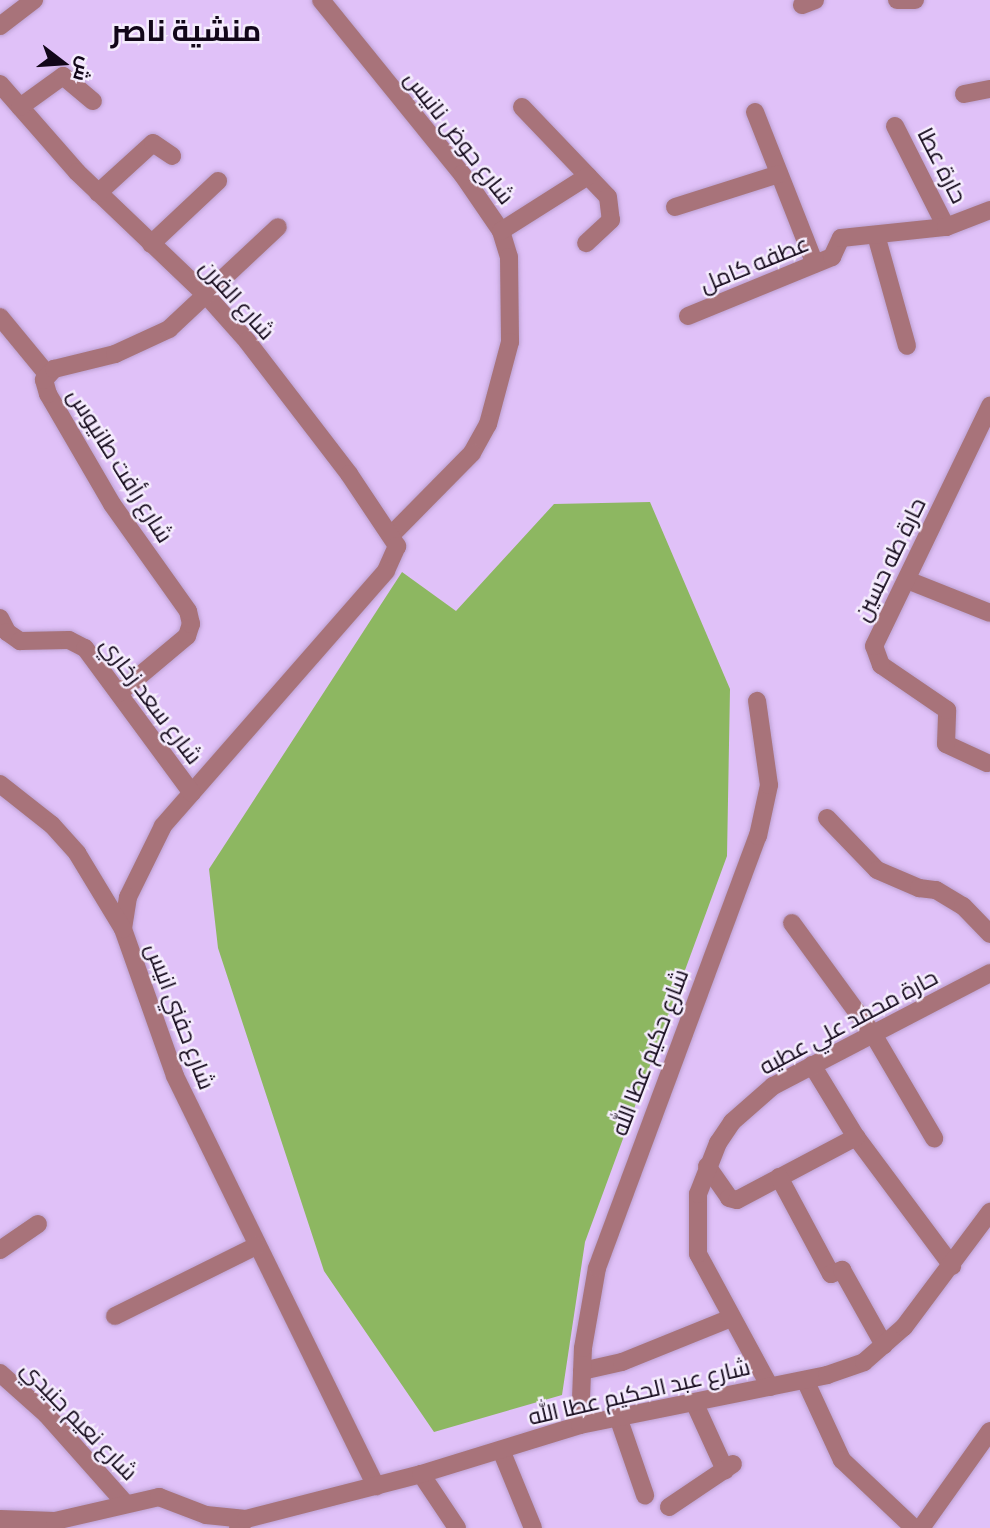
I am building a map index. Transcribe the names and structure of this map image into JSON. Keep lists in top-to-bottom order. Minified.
{"streets":{"street":["شارع حوض نانيس","حارة عطا","عطفه كامل","شارع الفرن","شارع رأفت طانيوس","حارة طه حسين","شارع سعد زخاري","شارع حفني انيس","حارة محمد علي عطيه","شارع حكيم عطا الله","شارع عبد الحكيم عطا الله","شارع نعيم جنيدي"]},"crossings":[["شارع حوض نانيس","شارع الفرن"],["شارع حوض نانيس","شارع حفني انيس"],["حارة عطا","عطفه كامل"],["شارع الفرن","شارع رأفت طانيوس"],["شارع الفرن","شارع حفني انيس"],["شارع رأفت طانيوس","شارع سعد زخاري"],["شارع سعد زخاري","شارع حفني انيس"],["شارع حفني انيس","شارع عبد الحكيم عطا الله"],["حارة محمد علي عطيه","شارع عبد الحكيم عطا الله"],["شارع حكيم عطا الله","شارع عبد الحكيم عطا الله"],["شارع عبد الحكيم عطا الله","شارع نعيم جنيدي"]],"districts":["منشية ناصر"],"north":"right"}
